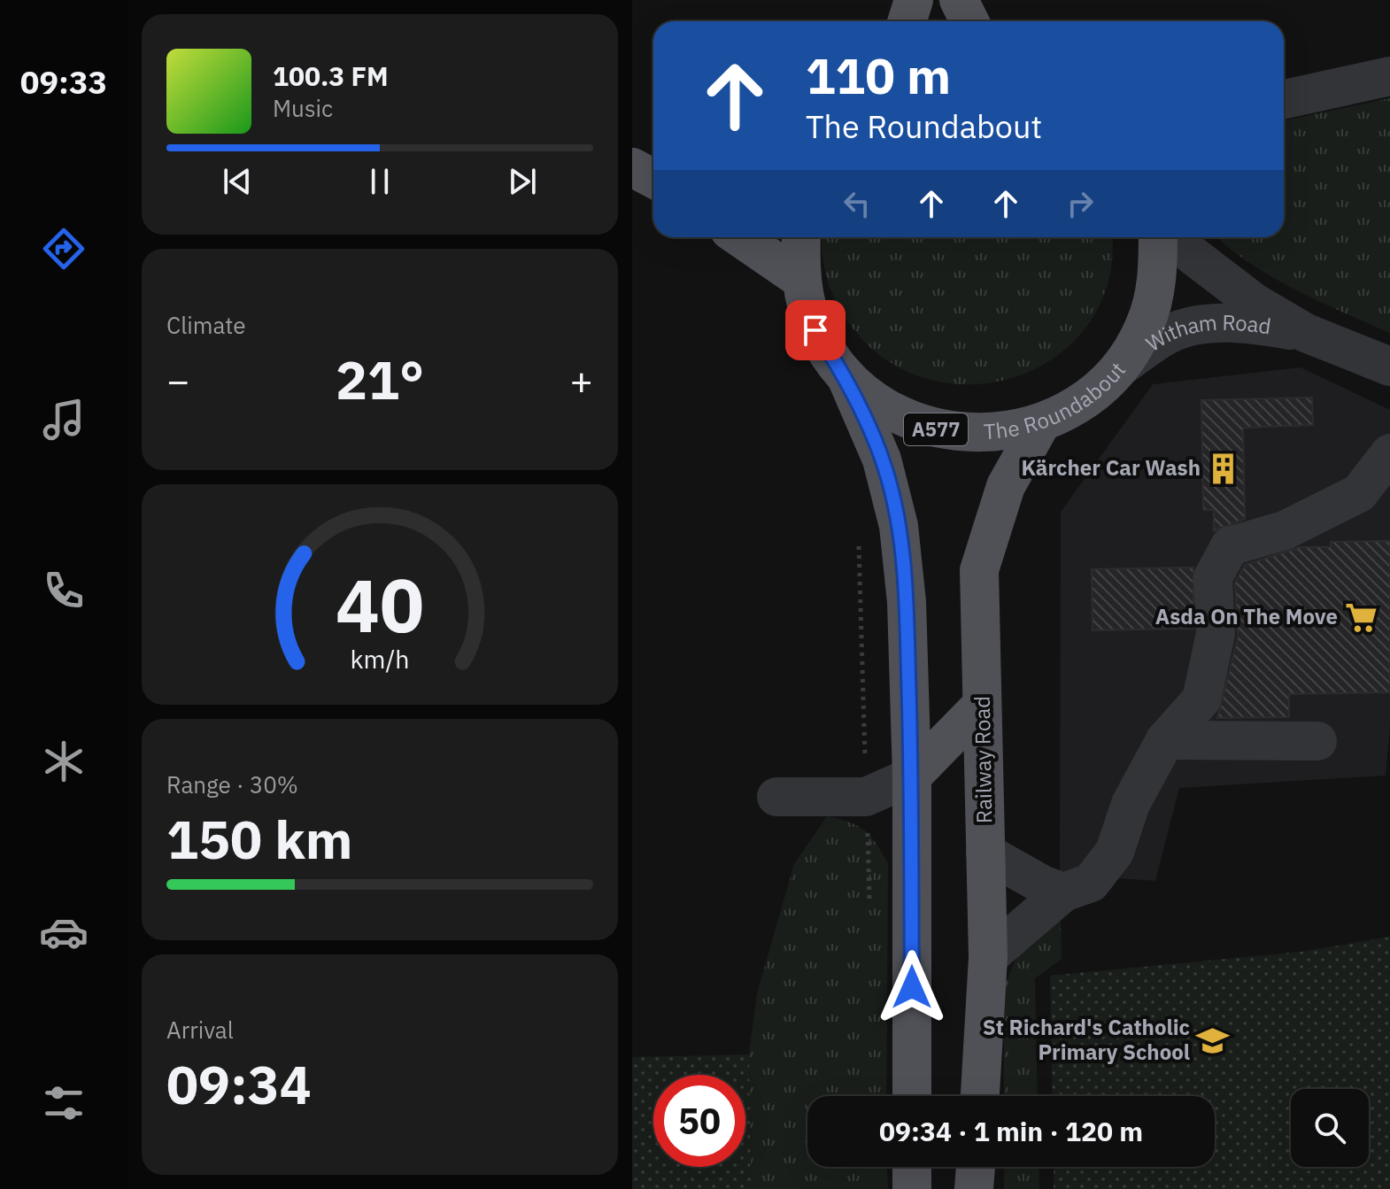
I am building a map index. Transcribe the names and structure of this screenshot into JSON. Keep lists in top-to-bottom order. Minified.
{"streets":{"main road":["The Roundabout","A577","Railway Road"],"street":["Witham Road"]},"crossings":[["Witham Road","The Roundabout"],["The Roundabout","Railway Road"]],"places":{"building":["Kärcher Car Wash"],"supermarket":["Asda On The Move"],"school or university":["St Richard's Catholic Primary School"]},"page":{"tabs":"09:33","turn":["110 m","The Roundabout"],"song":["100.3 FM","Music"],"tile":["Climate",["Range · 30%","150 km"],["Arrival","09:34"]],"heat":["−","21°","+"],"limit":"50","trip":"09:34 · 1 min · 120 m","gauge":["40","km/h"]}}
